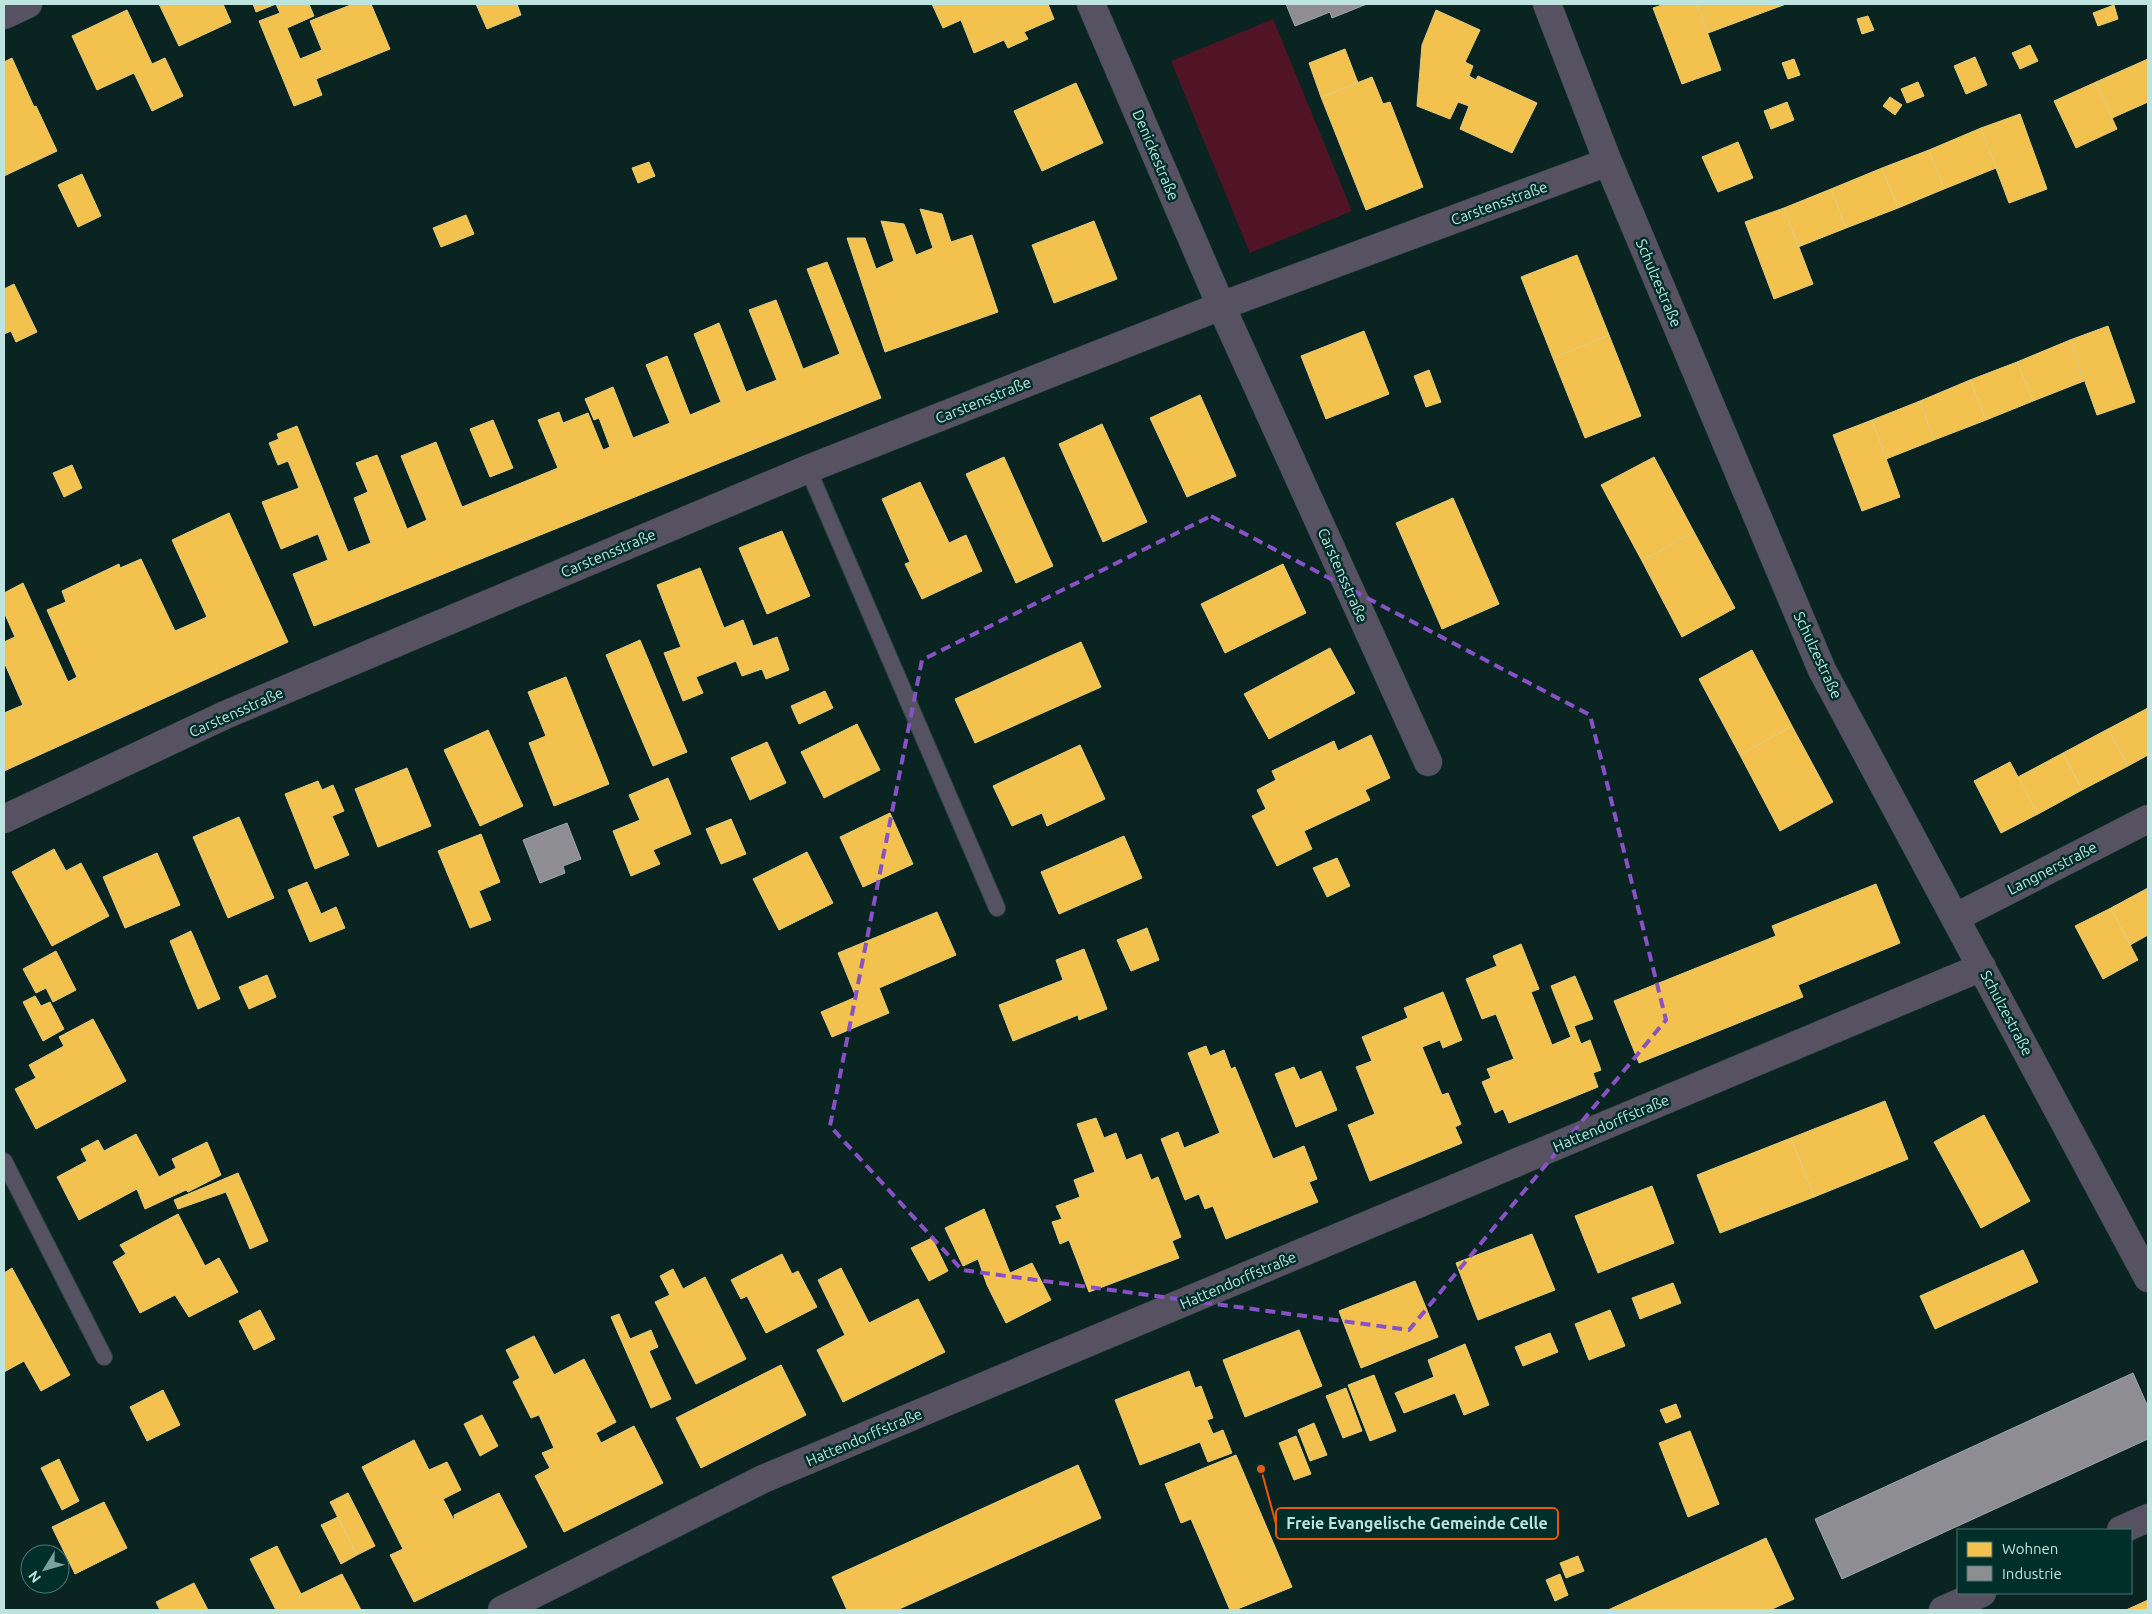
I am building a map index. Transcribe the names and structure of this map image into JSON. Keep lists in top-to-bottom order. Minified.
{"streets":{"street":["Denickestraße","Carstensstraße","Schulzestraße","Langnerstraße","Hattendorffstraße"]},"crossings":[["Denickestraße","Carstensstraße"],["Carstensstraße","Schulzestraße"],["Schulzestraße","Langnerstraße"],["Schulzestraße","Hattendorffstraße"]],"places":["Freie Evangelische Gemeinde Celle"],"legend":["Wohnen","Industrie"],"north":"bottom left"}
